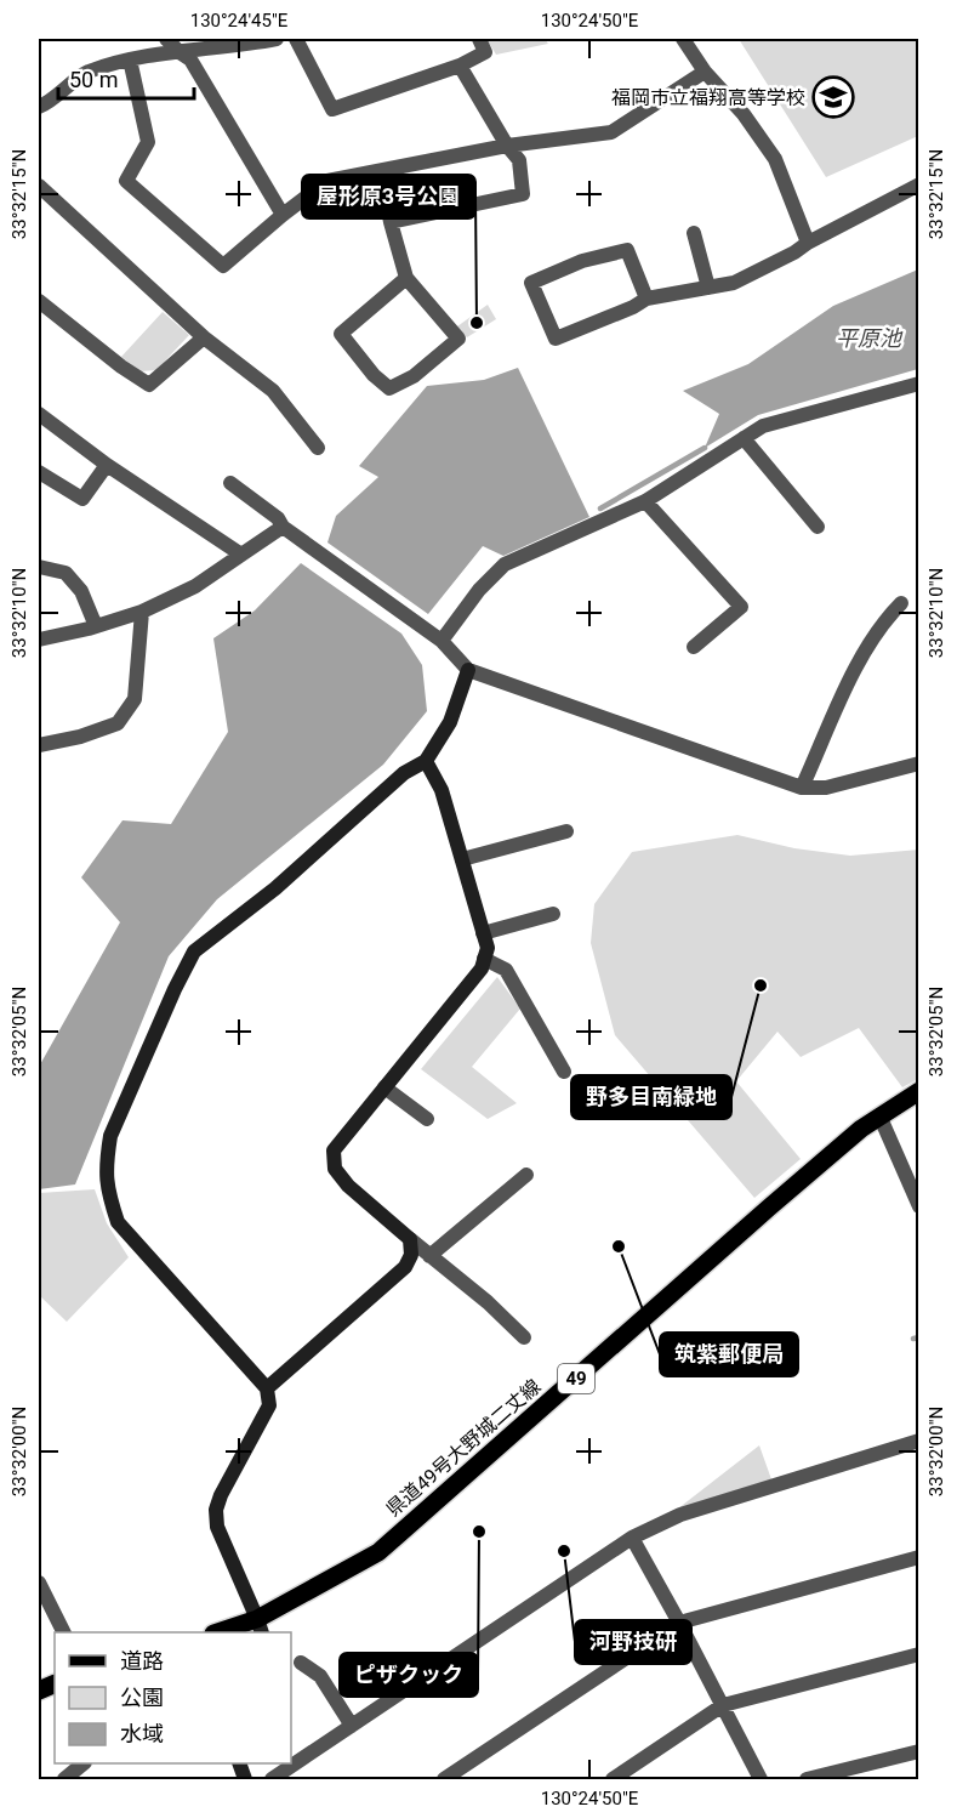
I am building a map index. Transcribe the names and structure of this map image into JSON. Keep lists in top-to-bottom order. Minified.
{"streets":{"main road":["49","県道49号大野城二丈線"]},"water":["平原池"],"places":{"school or university":["福岡市立福翔高等学校"],"other":["屋形原3号公園","野多目南緑地","筑紫郵便局","ピザクック","河野技研"]},"legend":["道路","公園","水域"],"scale_bar":"50 m","coordinates":["130°24'45\"E","130°24'50\"E","33°32'15\"N","33°32'10\"N","33°32'05\"N","33°32'00\"N"]}
